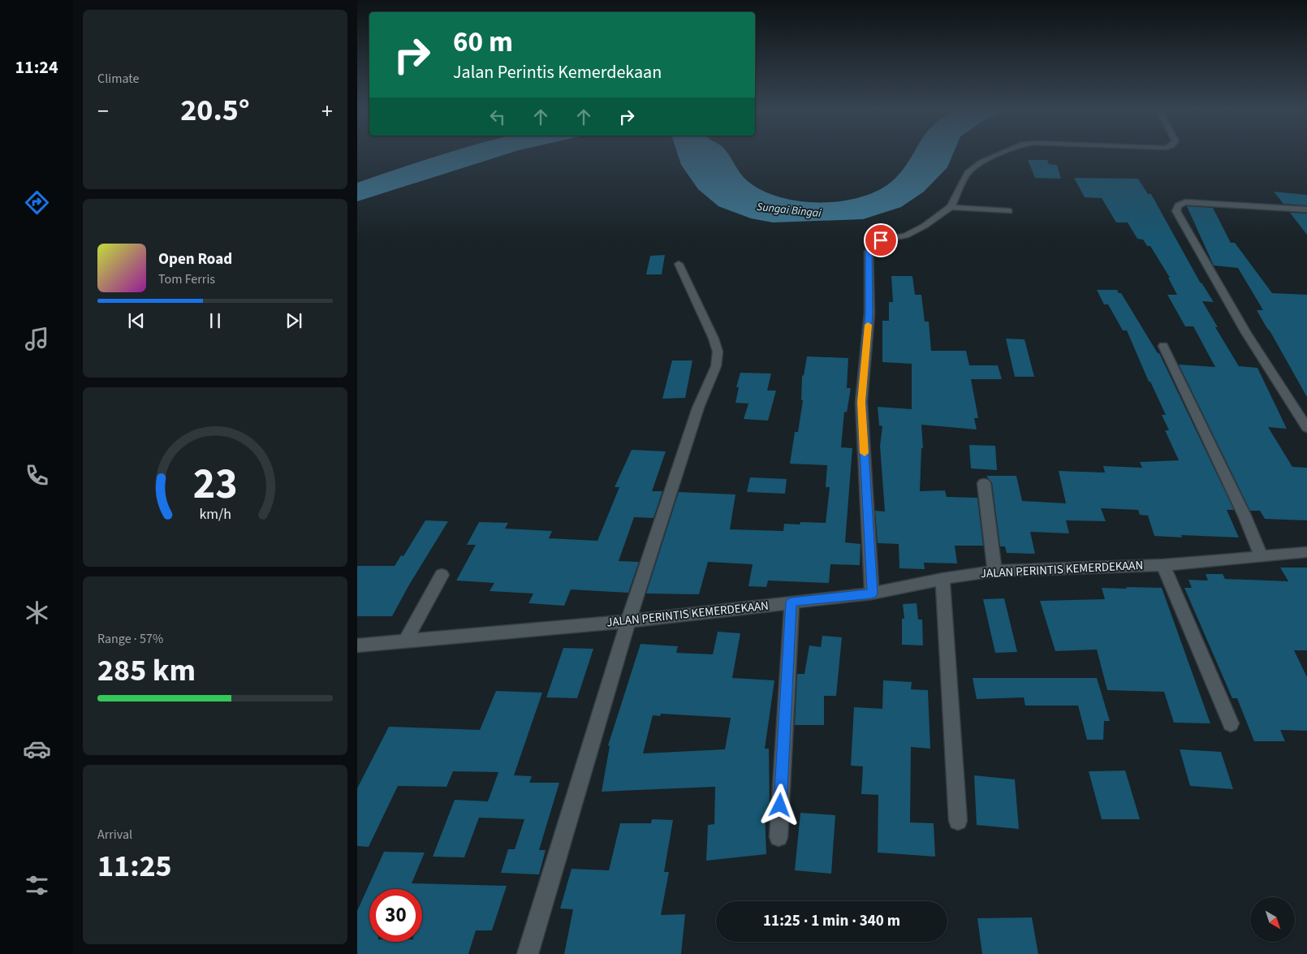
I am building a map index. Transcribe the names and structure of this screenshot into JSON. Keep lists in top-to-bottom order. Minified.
{"streets":{"street":["JALAN PERINTIS KEMERDEKAAN"]},"water":["Sungai Bingai"],"north":"bottom right","page":{"tabs":"11:24","tile":["Climate",["Range · 57%","285 km"],["Arrival","11:25"]],"turn":["60 m","Jalan Perintis Kemerdekaan"],"heat":["−","20.5°","+"],"song":["Open Road","Tom Ferris"],"limit":"30","trip":"11:25 · 1 min · 340 m","gauge":["23","km/h"]}}
